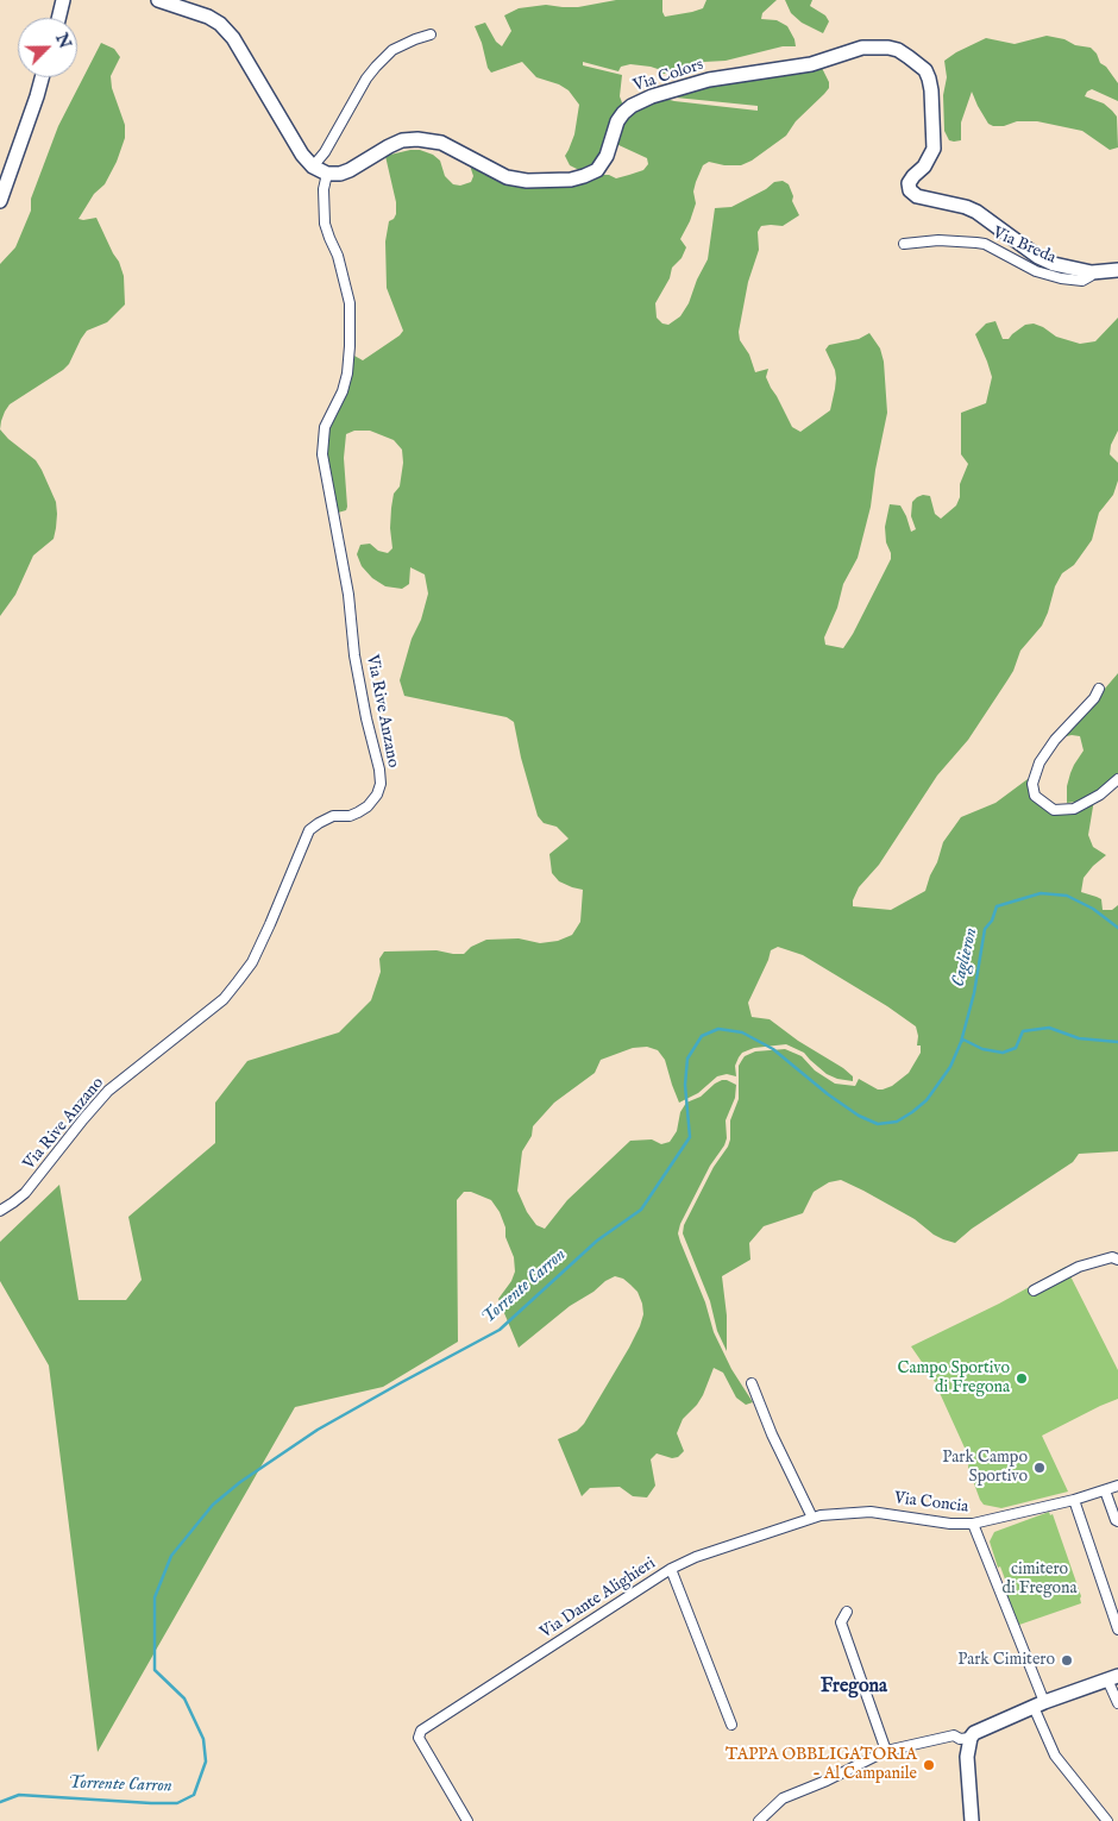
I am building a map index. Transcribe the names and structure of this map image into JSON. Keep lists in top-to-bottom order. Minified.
{"streets":{"street":["Via Colors","Via Breda","Via Rive Anzano","Via Concia","Via Dante Alighieri"]},"crossings":[["Via Colors","Via Breda"],["Via Colors","Via Rive Anzano"],["Via Concia","Via Dante Alighieri"]],"districts":["Fregona"],"water":["Caglieron","Torrente Carron"],"parks":["cimitero di Fregona"],"places":["Campo Sportivo di Fregona","Park Campo Sportivo","Park Cimitero","TAPPA OBBLIGATORIA - Al Campanile"],"north":"top right"}
